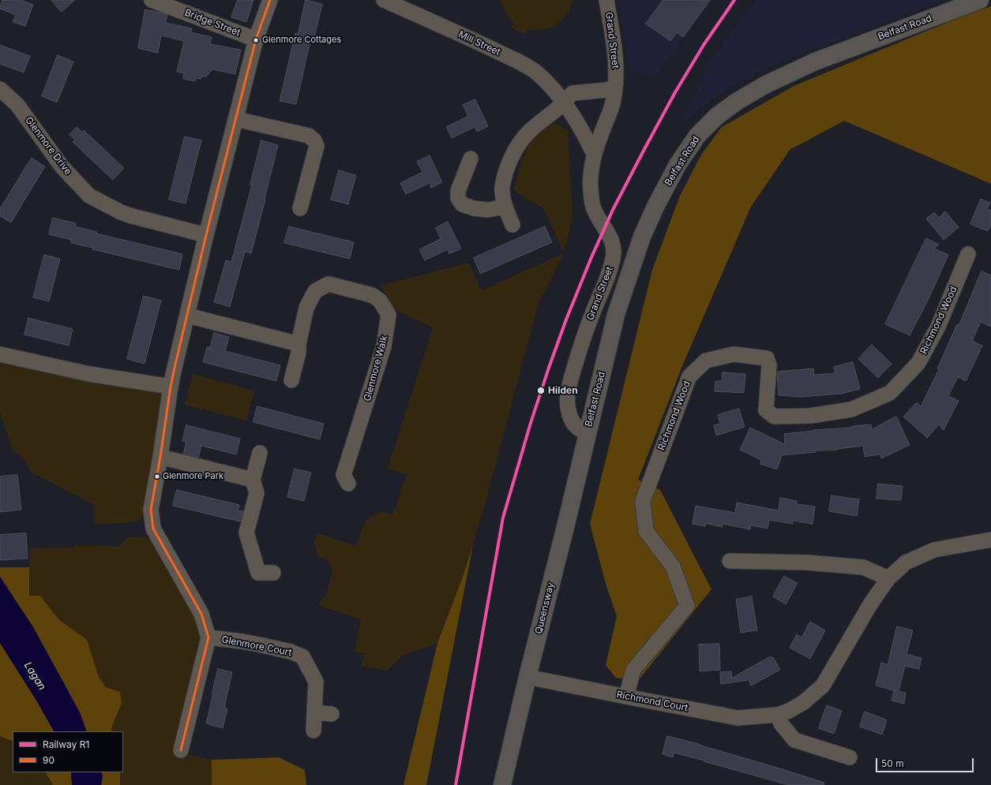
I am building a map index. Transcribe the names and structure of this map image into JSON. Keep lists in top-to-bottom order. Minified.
{"streets":{"highway":["Belfast Road","Queensway"],"street":["Bridge Street","Grand Street","Mill Street","Glenmore Drive","Richmond Wood","Glenmore Walk","Glenmore Court","Richmond Court"]},"crossings":[["Belfast Road","Grand Street"],["Belfast Road","Queensway"],["Grand Street","Mill Street"],["Grand Street","Queensway"],["Richmond Wood","Richmond Court"],["Queensway","Richmond Court"]],"water":["Lagan"],"places":["Glenmore Cottages","Hilden","Glenmore Park"],"lines":["rail line R1","transit line 90"],"legend":["Railway R1","90"],"scale_bar":"50 m"}
